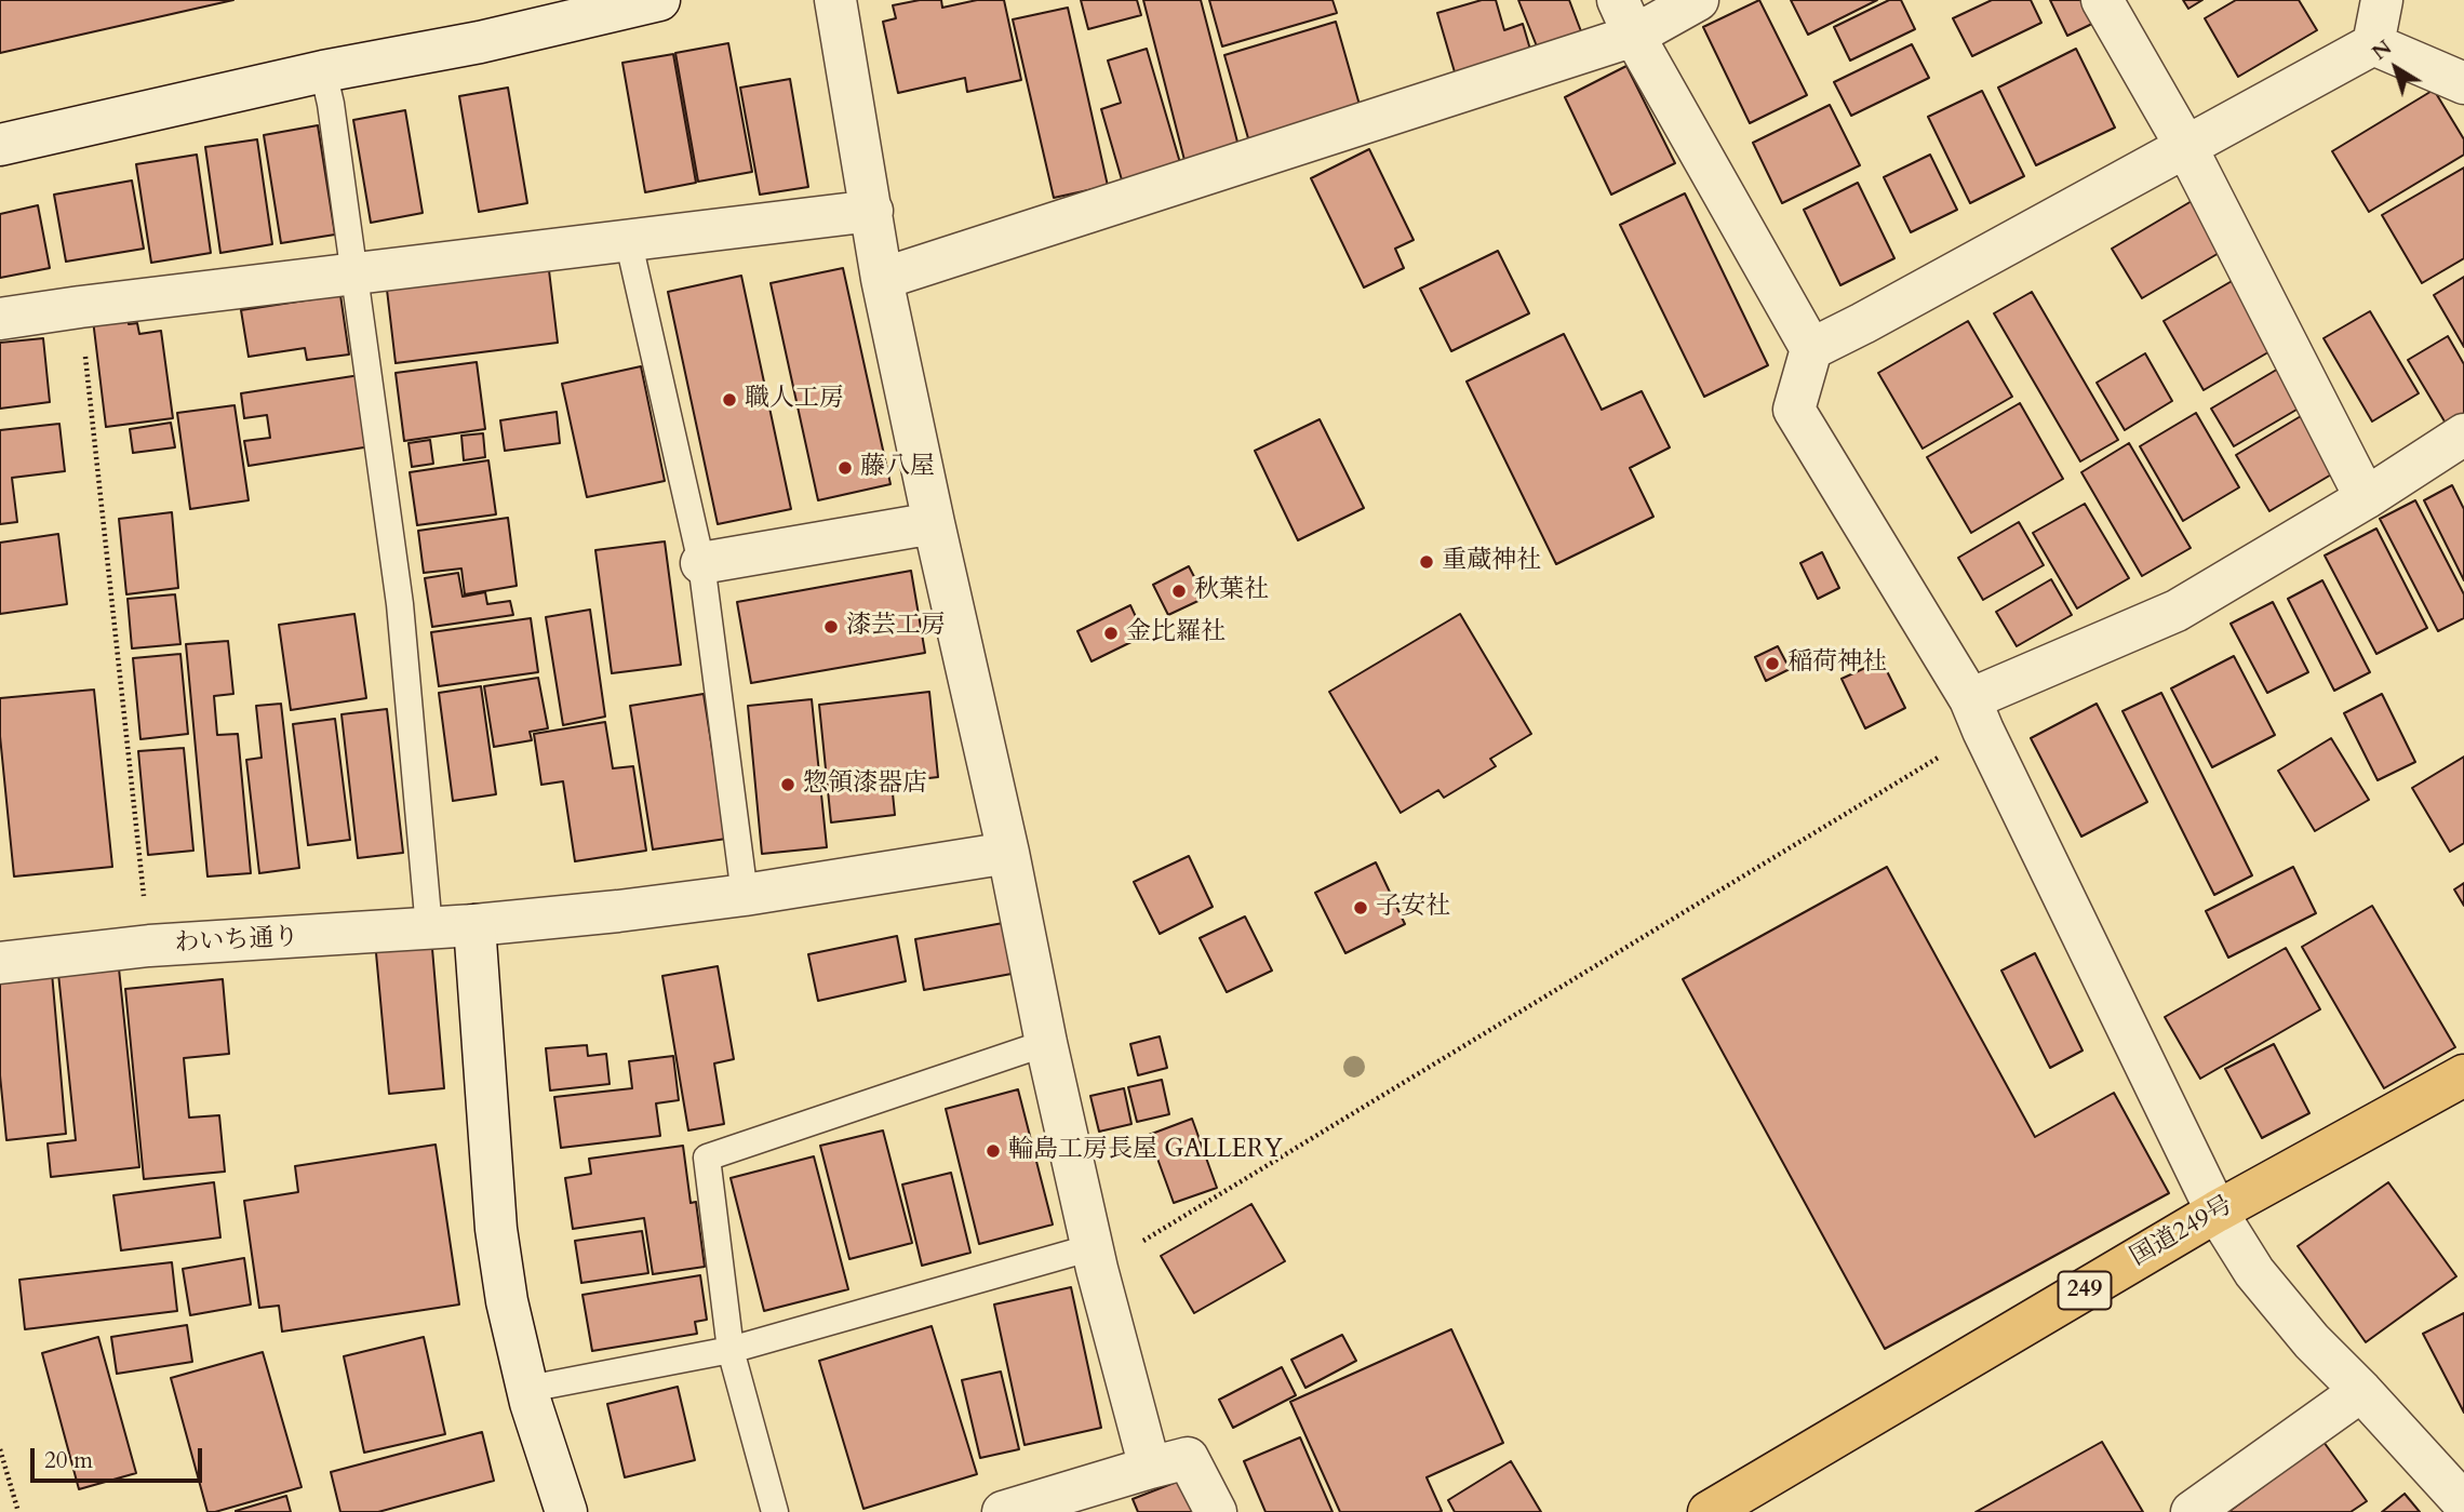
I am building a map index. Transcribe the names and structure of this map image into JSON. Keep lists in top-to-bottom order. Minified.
{"streets":{"highway":["国道249号","249"],"street":["わいち通り"]},"places":["職人工房","藤八屋","重蔵神社","秋葉社","漆芸工房","金比羅社","稲荷神社","惣領漆器店","子安社","輪島工房長屋 GALLERY"],"scale_bar":"20 m","north":"top left"}
